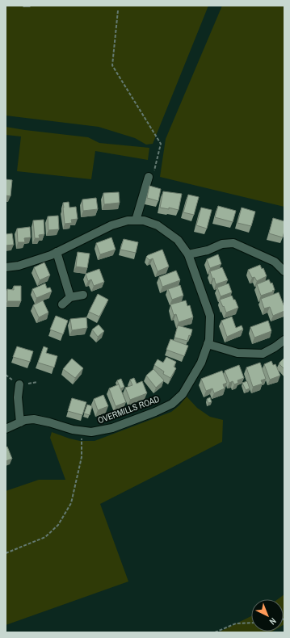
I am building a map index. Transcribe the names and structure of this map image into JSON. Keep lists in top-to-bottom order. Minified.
{"streets":{"street":["OVERMILLS ROAD"]},"north":"bottom right"}
